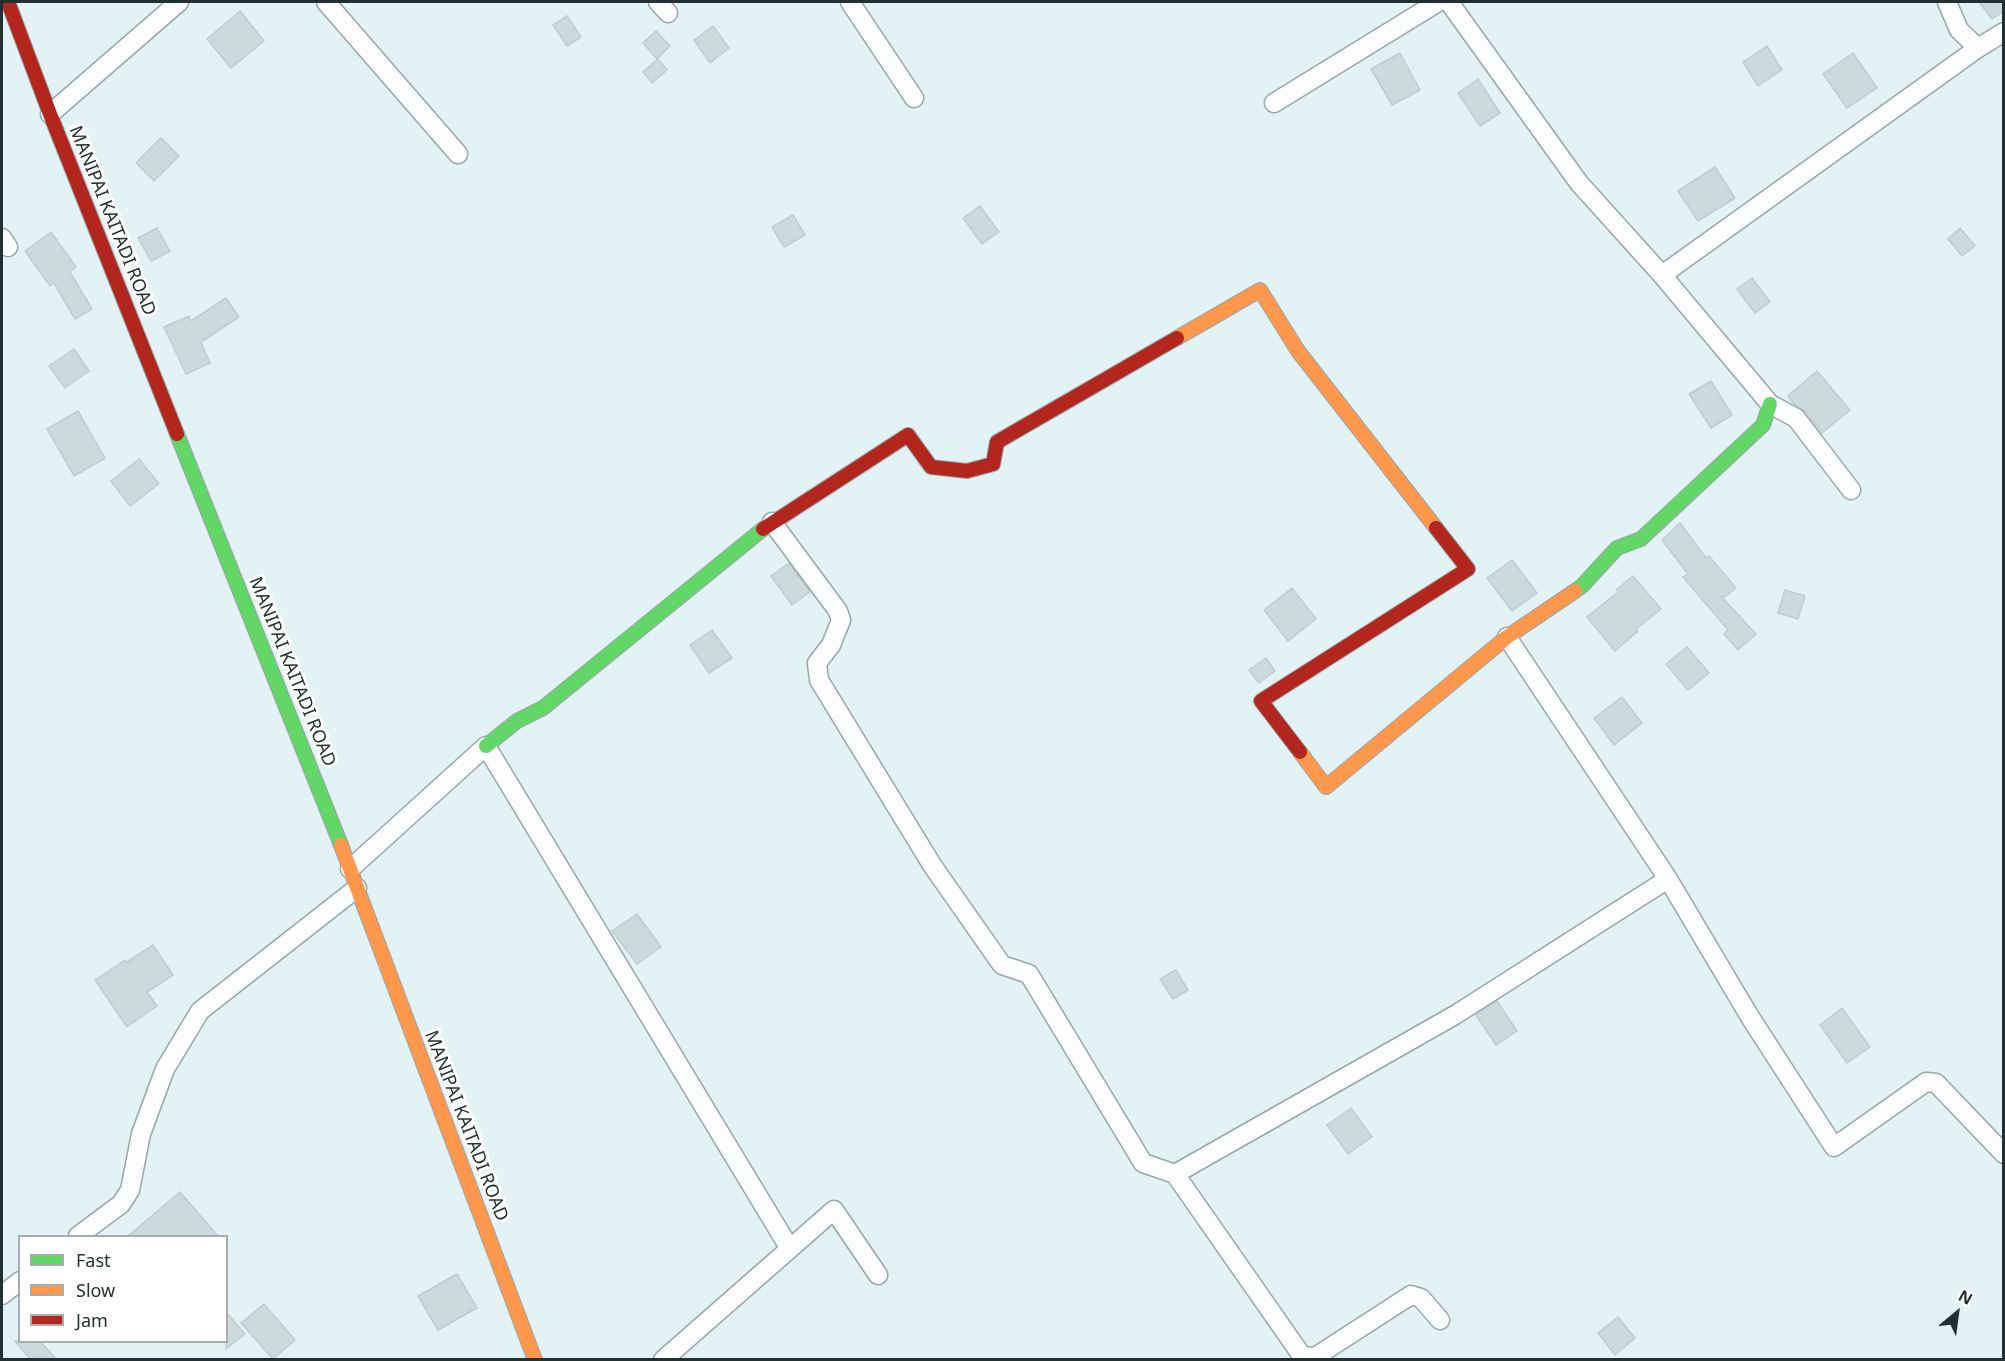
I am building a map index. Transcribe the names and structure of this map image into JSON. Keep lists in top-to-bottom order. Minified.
{"streets":{"street":["MANIPAI KAITADI ROAD"]},"legend":["Fast","Slow","Jam"],"north":"top right"}
